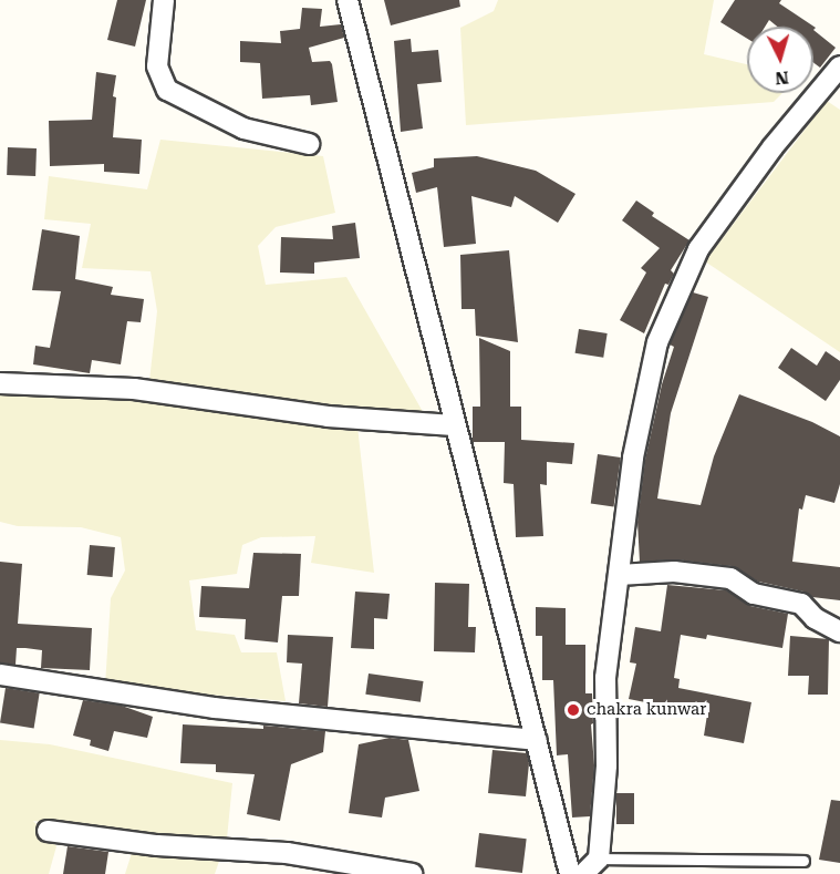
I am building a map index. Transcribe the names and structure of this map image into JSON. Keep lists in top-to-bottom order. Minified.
{"places":["chakra kunwar"],"north":"bottom"}
